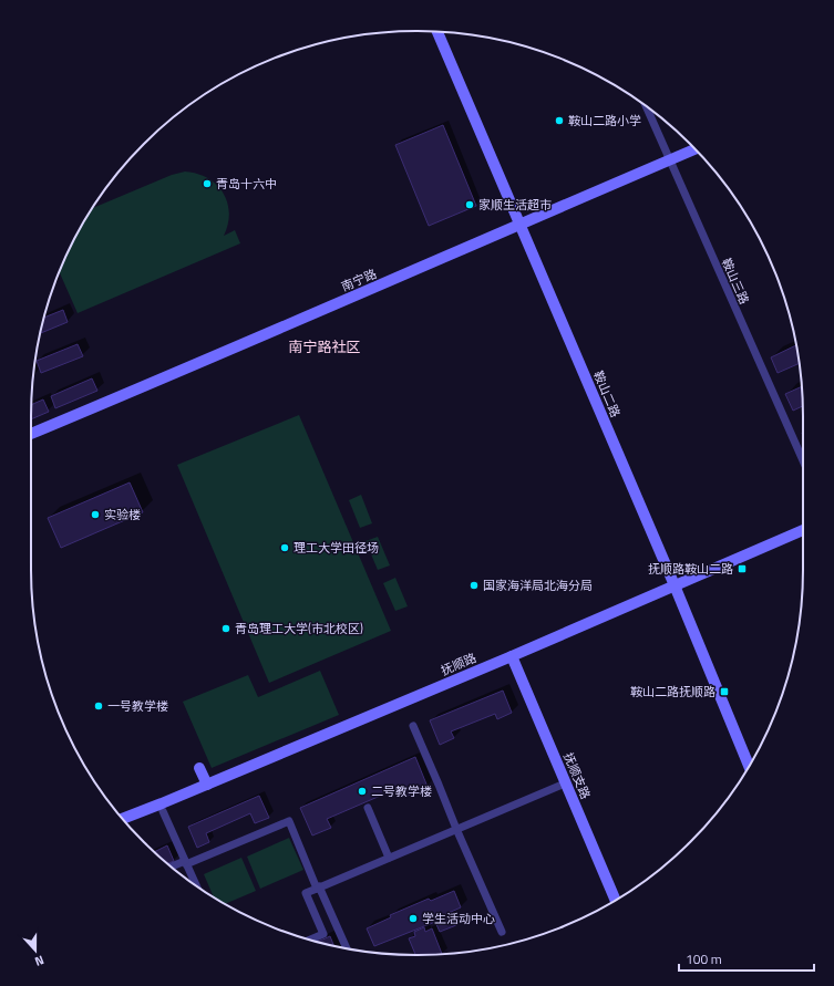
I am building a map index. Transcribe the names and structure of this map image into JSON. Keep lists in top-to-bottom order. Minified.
{"streets":{"street":["南宁路","鞍山三路","鞍山二路","抚顺路","抚顺支路"]},"crossings":[["南宁路","鞍山三路"],["南宁路","鞍山二路"],["鞍山二路","抚顺路"],["抚顺路","抚顺支路"]],"districts":["南宁路社区"],"places":{"other":["鞍山二路小学","青岛十六中","家顺生活超市","实验楼","理工大学田径场","国家海洋局北海分局","青岛理工大学(市北校区)","一号教学楼","二号教学楼","学生活动中心"],"transit":["抚顺路鞍山二路","鞍山二路抚顺路"]},"scale_bar":"100 m","north":"bottom"}
